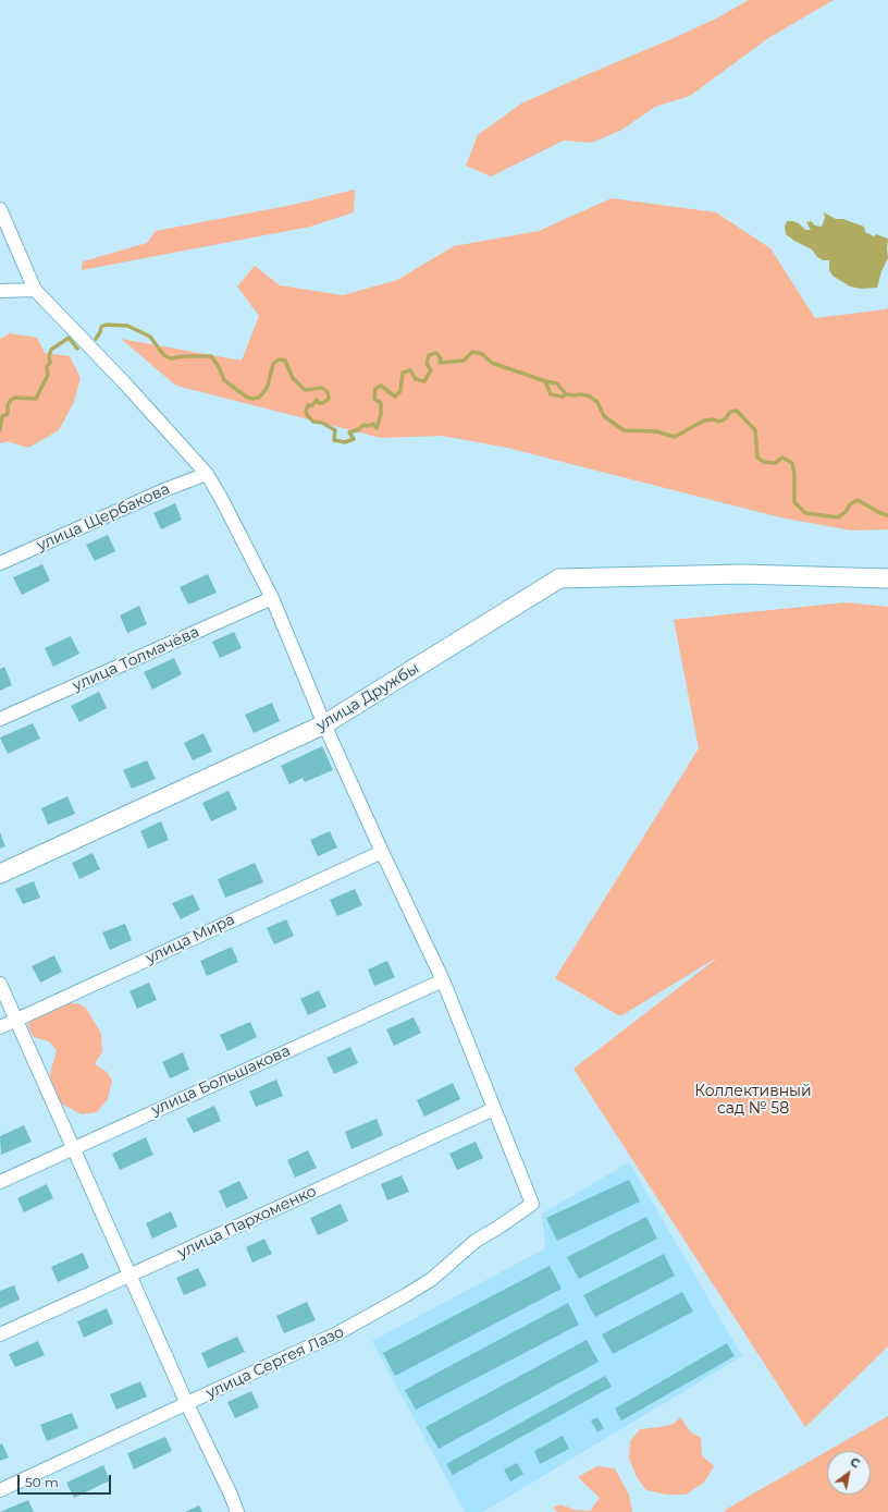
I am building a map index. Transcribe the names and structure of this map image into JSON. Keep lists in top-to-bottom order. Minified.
{"streets":{"street":["улица Щербакова","улица Толмачёва","улица Дружбы","улица Мира","улица Большакова","улица Пархоменко","улица Сергея Лазо"]},"crossings":[["улица Пархоменко","улица Сергея Лазо"]],"parks":["Коллективный сад № 58"],"scale_bar":"50 m","north":"top right"}
